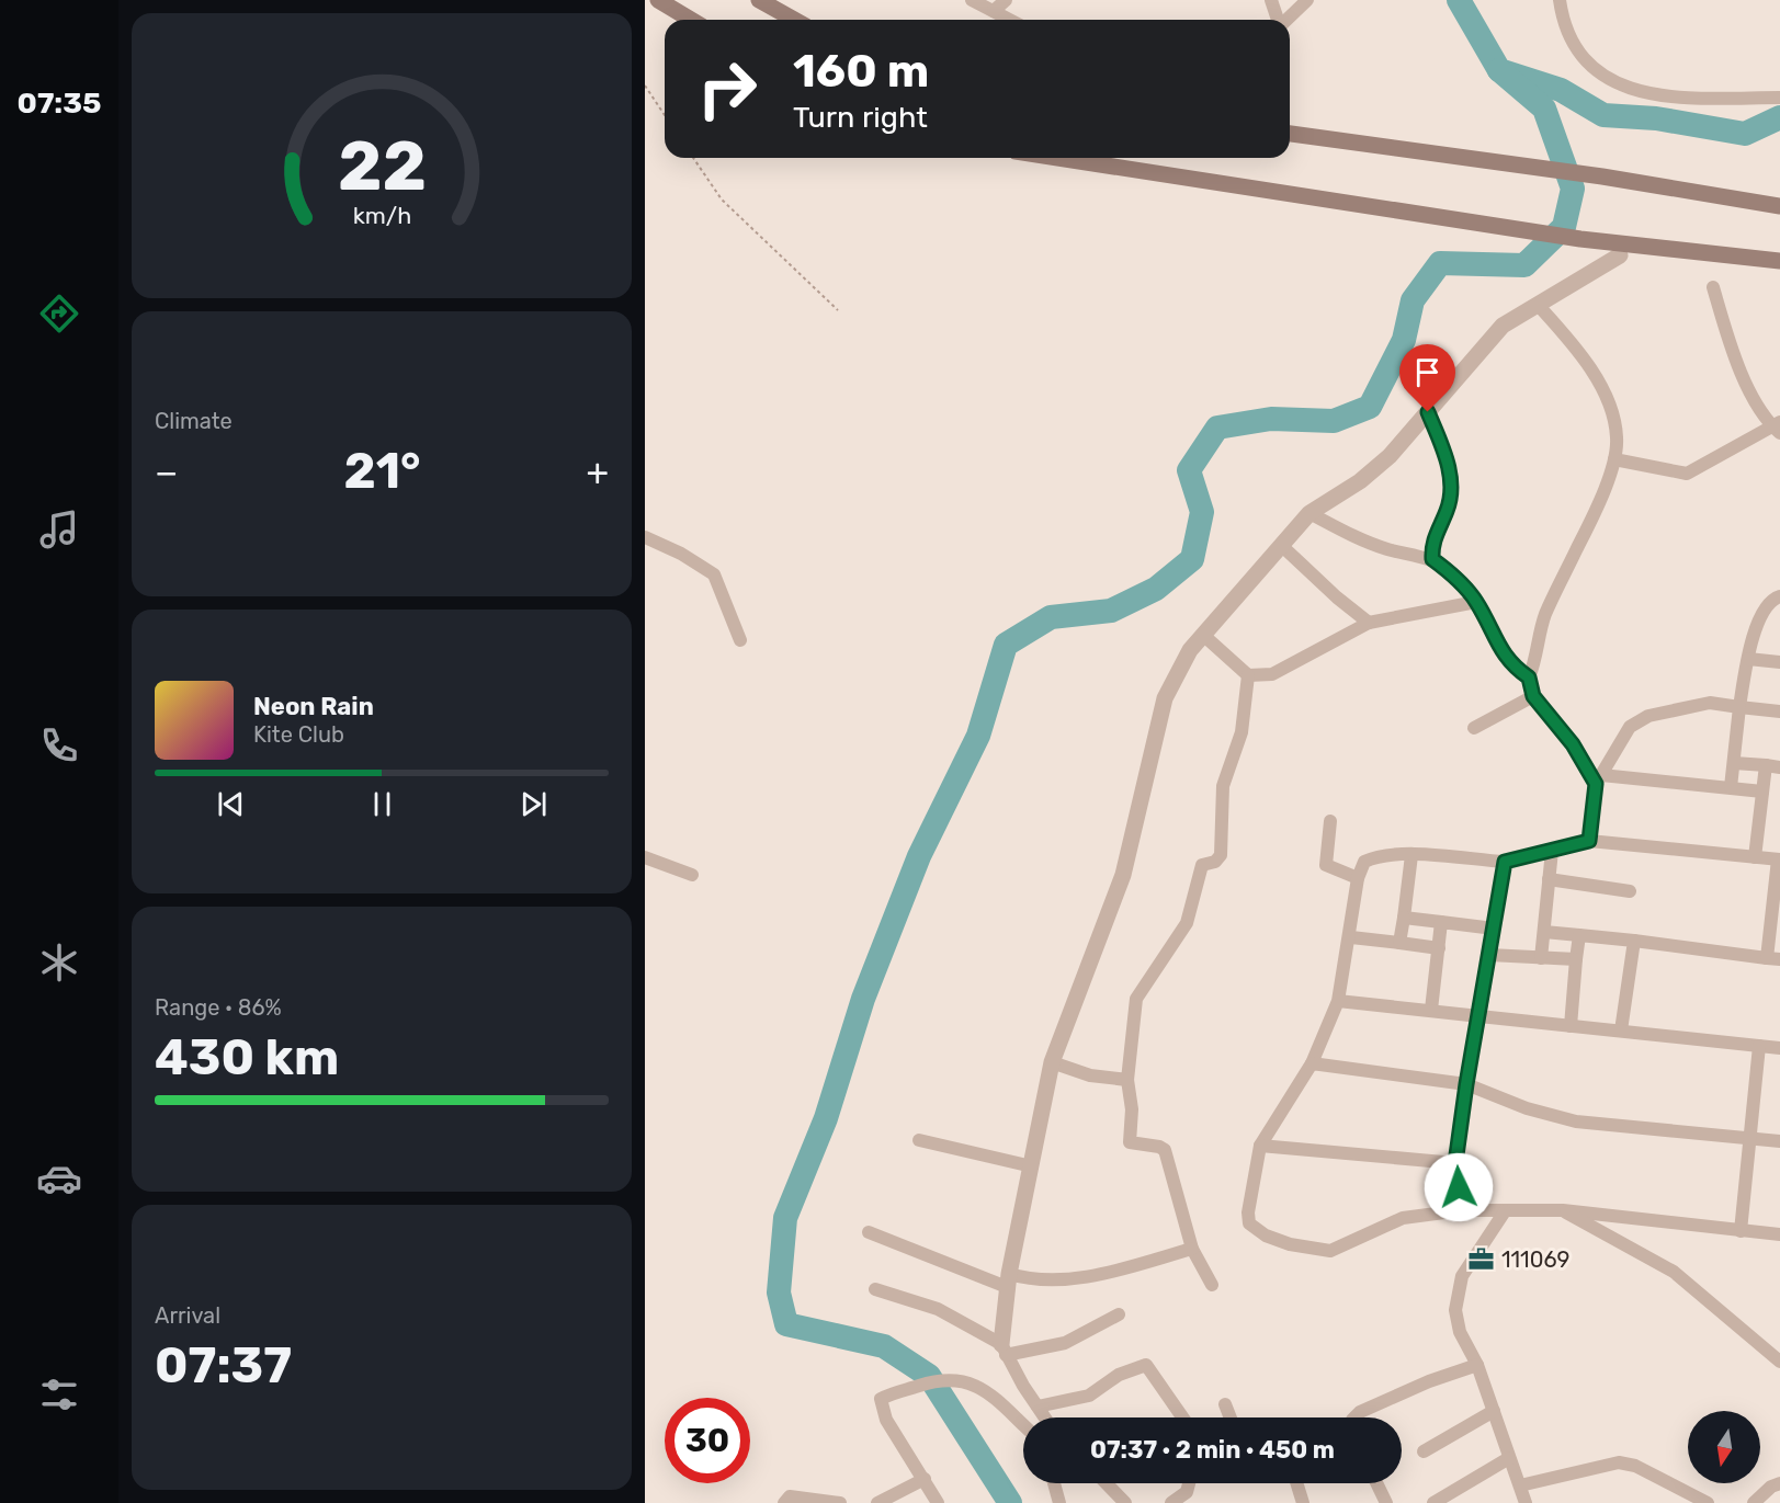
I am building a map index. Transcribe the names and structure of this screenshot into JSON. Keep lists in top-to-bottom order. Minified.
{"places":{"office":["111069"]},"north":"bottom","page":{"tabs":"07:35","turn":["160 m","Turn right"],"tile":["Climate",["Range · 86%","430 km"],["Arrival","07:37"]],"heat":["−","21°","+"],"song":["Neon Rain","Kite Club"],"limit":"30","trip":"07:37 · 2 min · 450 m","gauge":["22","km/h"]}}
